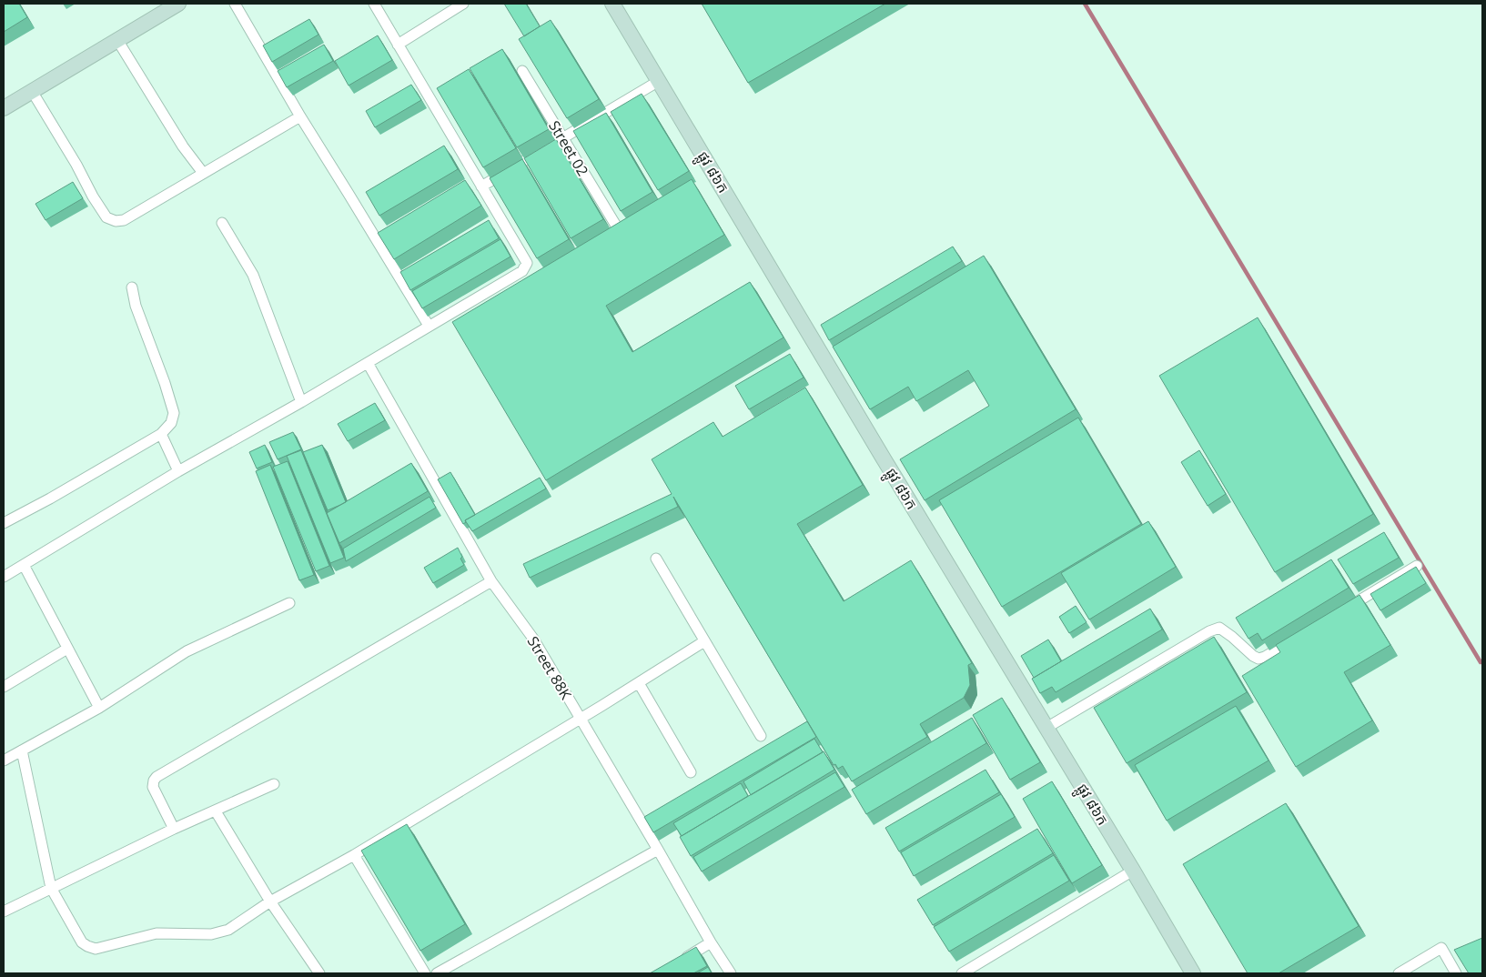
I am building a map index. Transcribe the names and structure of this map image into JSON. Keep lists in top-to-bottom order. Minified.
{"streets":{"street":["Street 02","ផ្លូវ ៨៦ក","Street 88K"]}}
